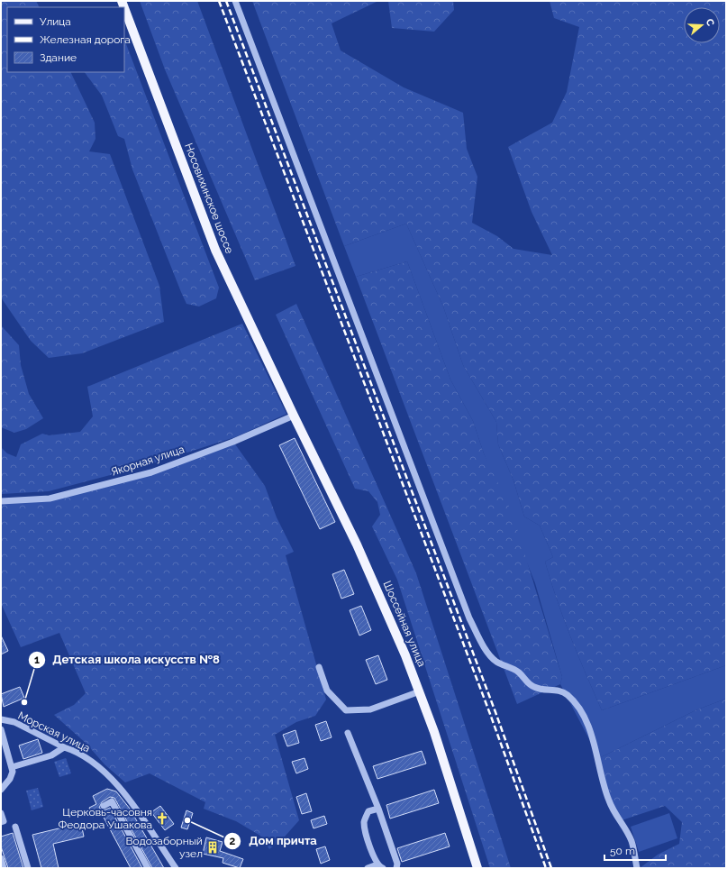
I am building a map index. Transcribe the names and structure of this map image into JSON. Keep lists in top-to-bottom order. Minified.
{"streets":{"main road":["Носовихинское шоссе","Шоссейная улица"],"street":["Якорная улица","Морская улица"]},"crossings":[["Носовихинское шоссе","Шоссейная улица"],["Якорная улица","Шоссейная улица"]],"places":{"other":["Детская школа искусств №8","Дом причта"],"church":["Церковь-часовня Феодора Ушакова"],"building":["Водозаборный узел"]},"legend":["Улица","Железная дорога","Здание"],"scale_bar":"50 m","north":"right"}
